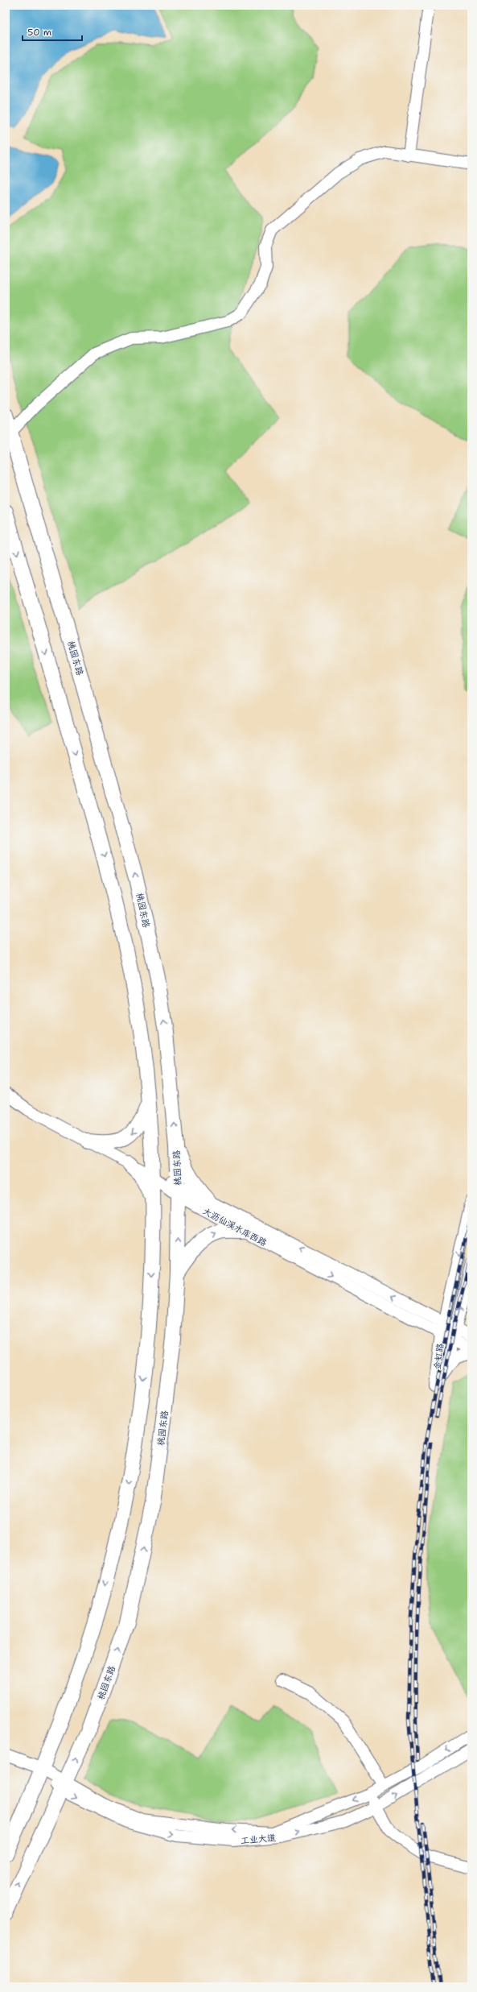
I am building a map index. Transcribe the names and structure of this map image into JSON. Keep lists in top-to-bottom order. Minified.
{"streets":{"main road":["桃园东路"],"street":["大沥仙溪水库西路","金虹路","工业大道"]},"crossings":[["桃园东路","大沥仙溪水库西路"],["桃园东路","工业大道"],["大沥仙溪水库西路","金虹路"]],"scale_bar":"50 m"}
